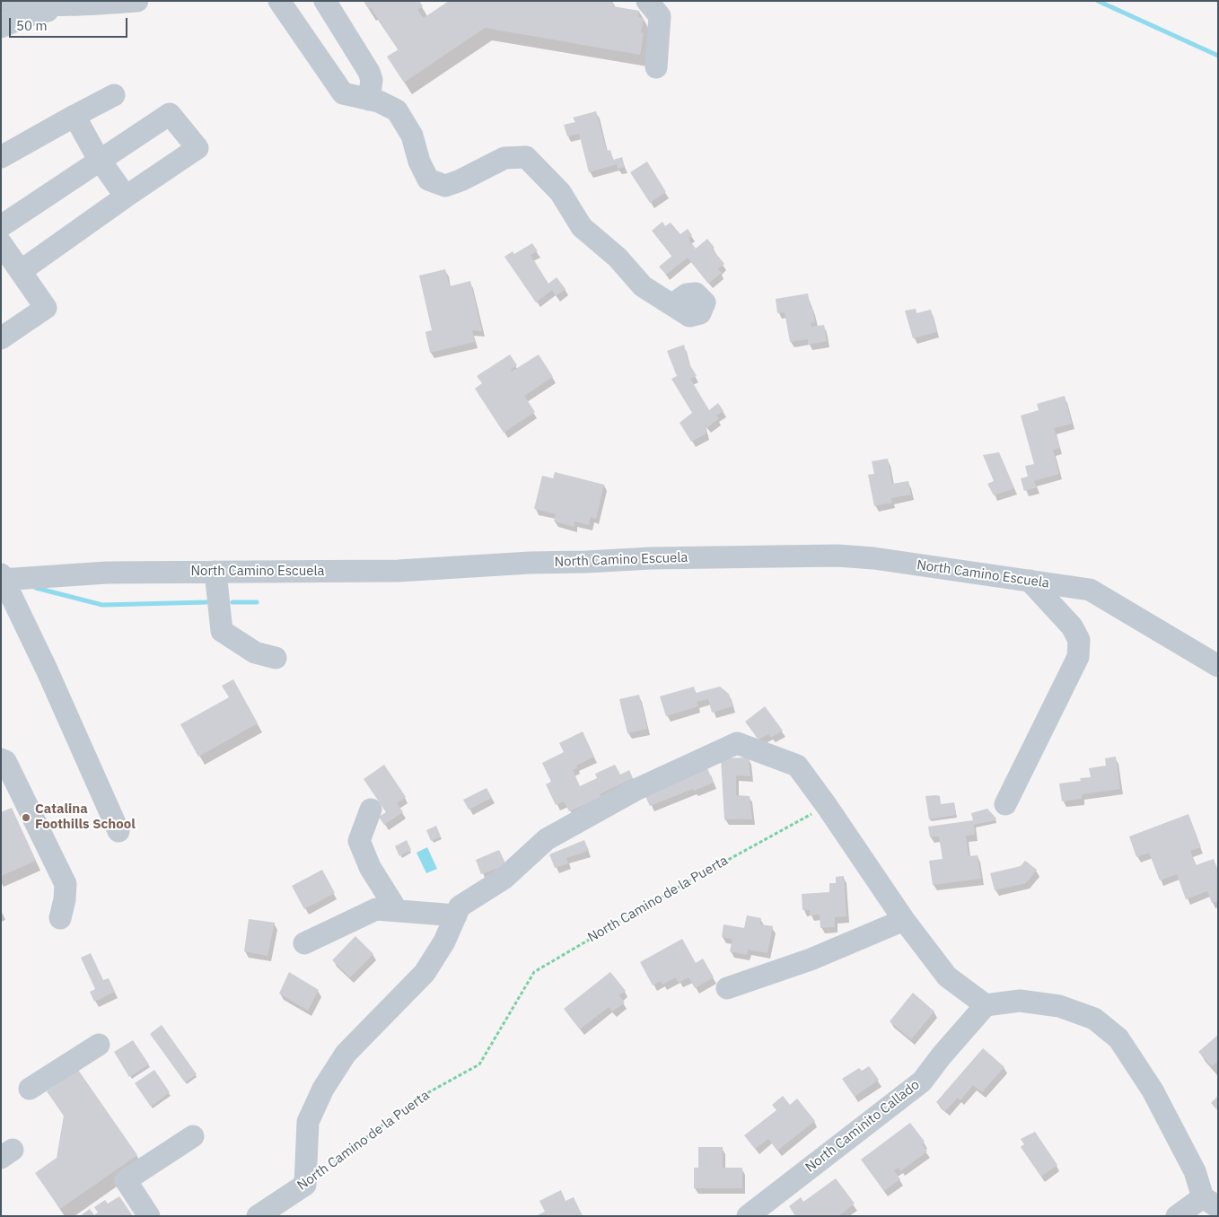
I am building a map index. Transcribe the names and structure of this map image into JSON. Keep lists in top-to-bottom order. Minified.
{"streets":{"street":["North Camino Escuela","North Camino de la Puerta","North Caminito Callado"]},"places":["Catalina Foothills School"],"scale_bar":"50 m"}
